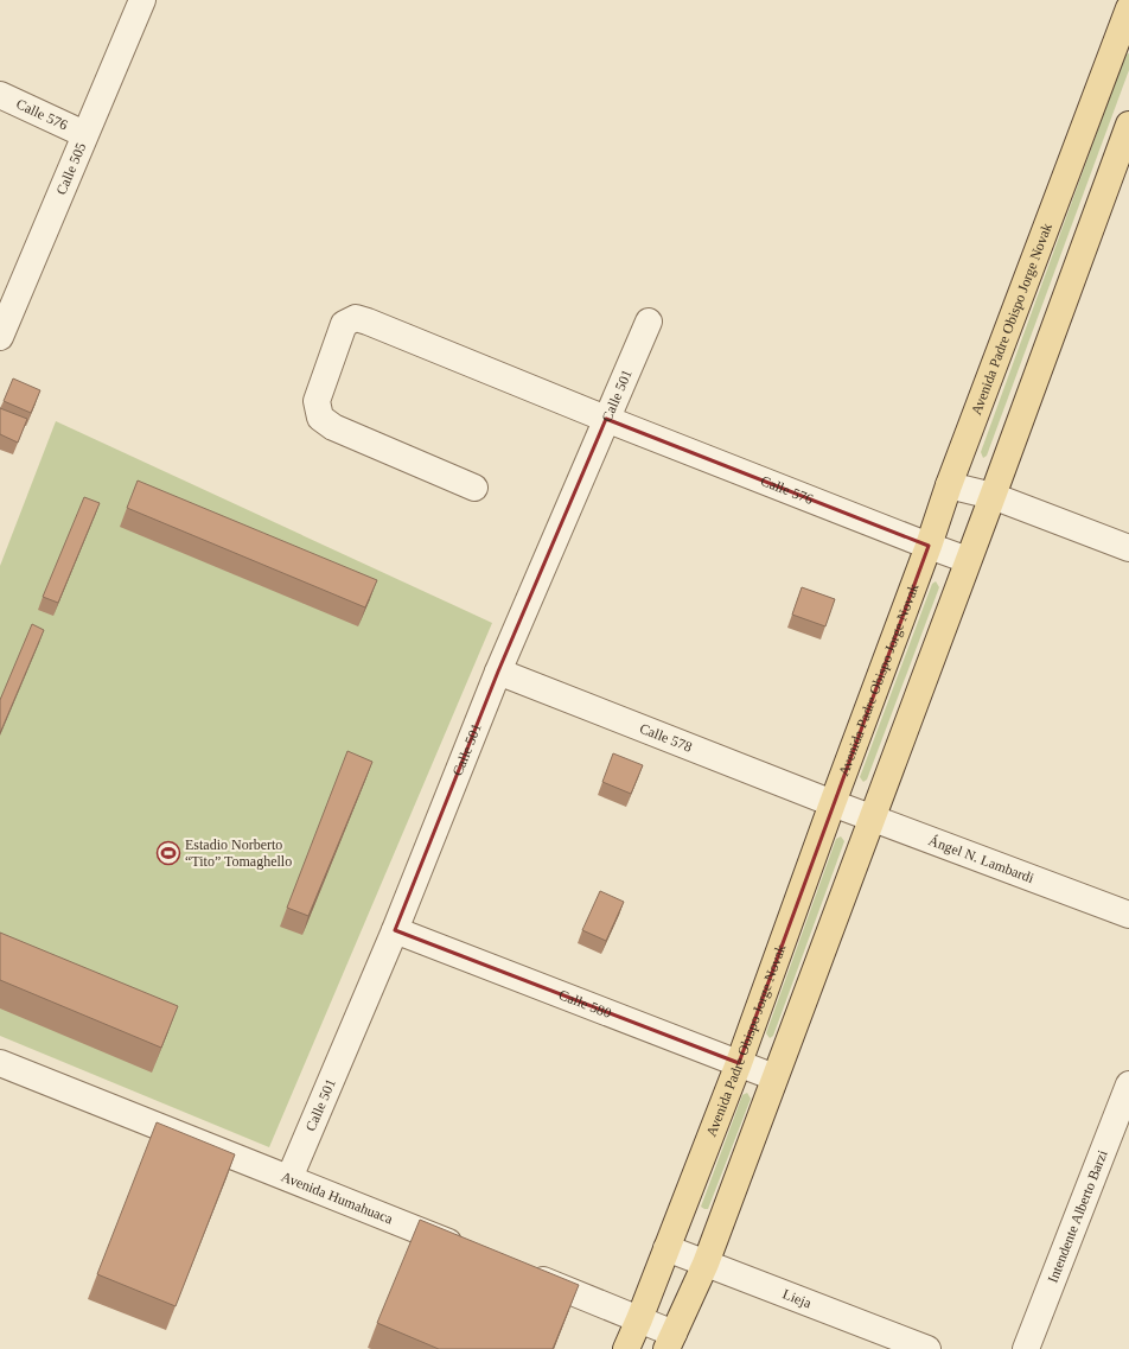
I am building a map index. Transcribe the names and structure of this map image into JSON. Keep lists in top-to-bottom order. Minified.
{"streets":{"main road":["Avenida Padre Obispo Jorge Novak"],"street":["Calle 576","Calle 505","Calle 501","Calle 578","Ángel N. Lambardi","Calle 580","Avenida Humahuaca","Intendente Alberto Barzi","Lieja"]},"crossings":[["Calle 576","Calle 505"],["Calle 576","Avenida Padre Obispo Jorge Novak"],["Calle 576","Calle 501"],["Avenida Padre Obispo Jorge Novak","Calle 578"],["Avenida Padre Obispo Jorge Novak","Ángel N. Lambardi"],["Avenida Padre Obispo Jorge Novak","Calle 580"],["Avenida Padre Obispo Jorge Novak","Lieja"],["Calle 501","Calle 578"],["Calle 501","Calle 580"],["Calle 501","Avenida Humahuaca"],["Calle 578","Ángel N. Lambardi"]],"places":{"sports":["Estadio Norberto “Tito” Tomaghello"]}}
